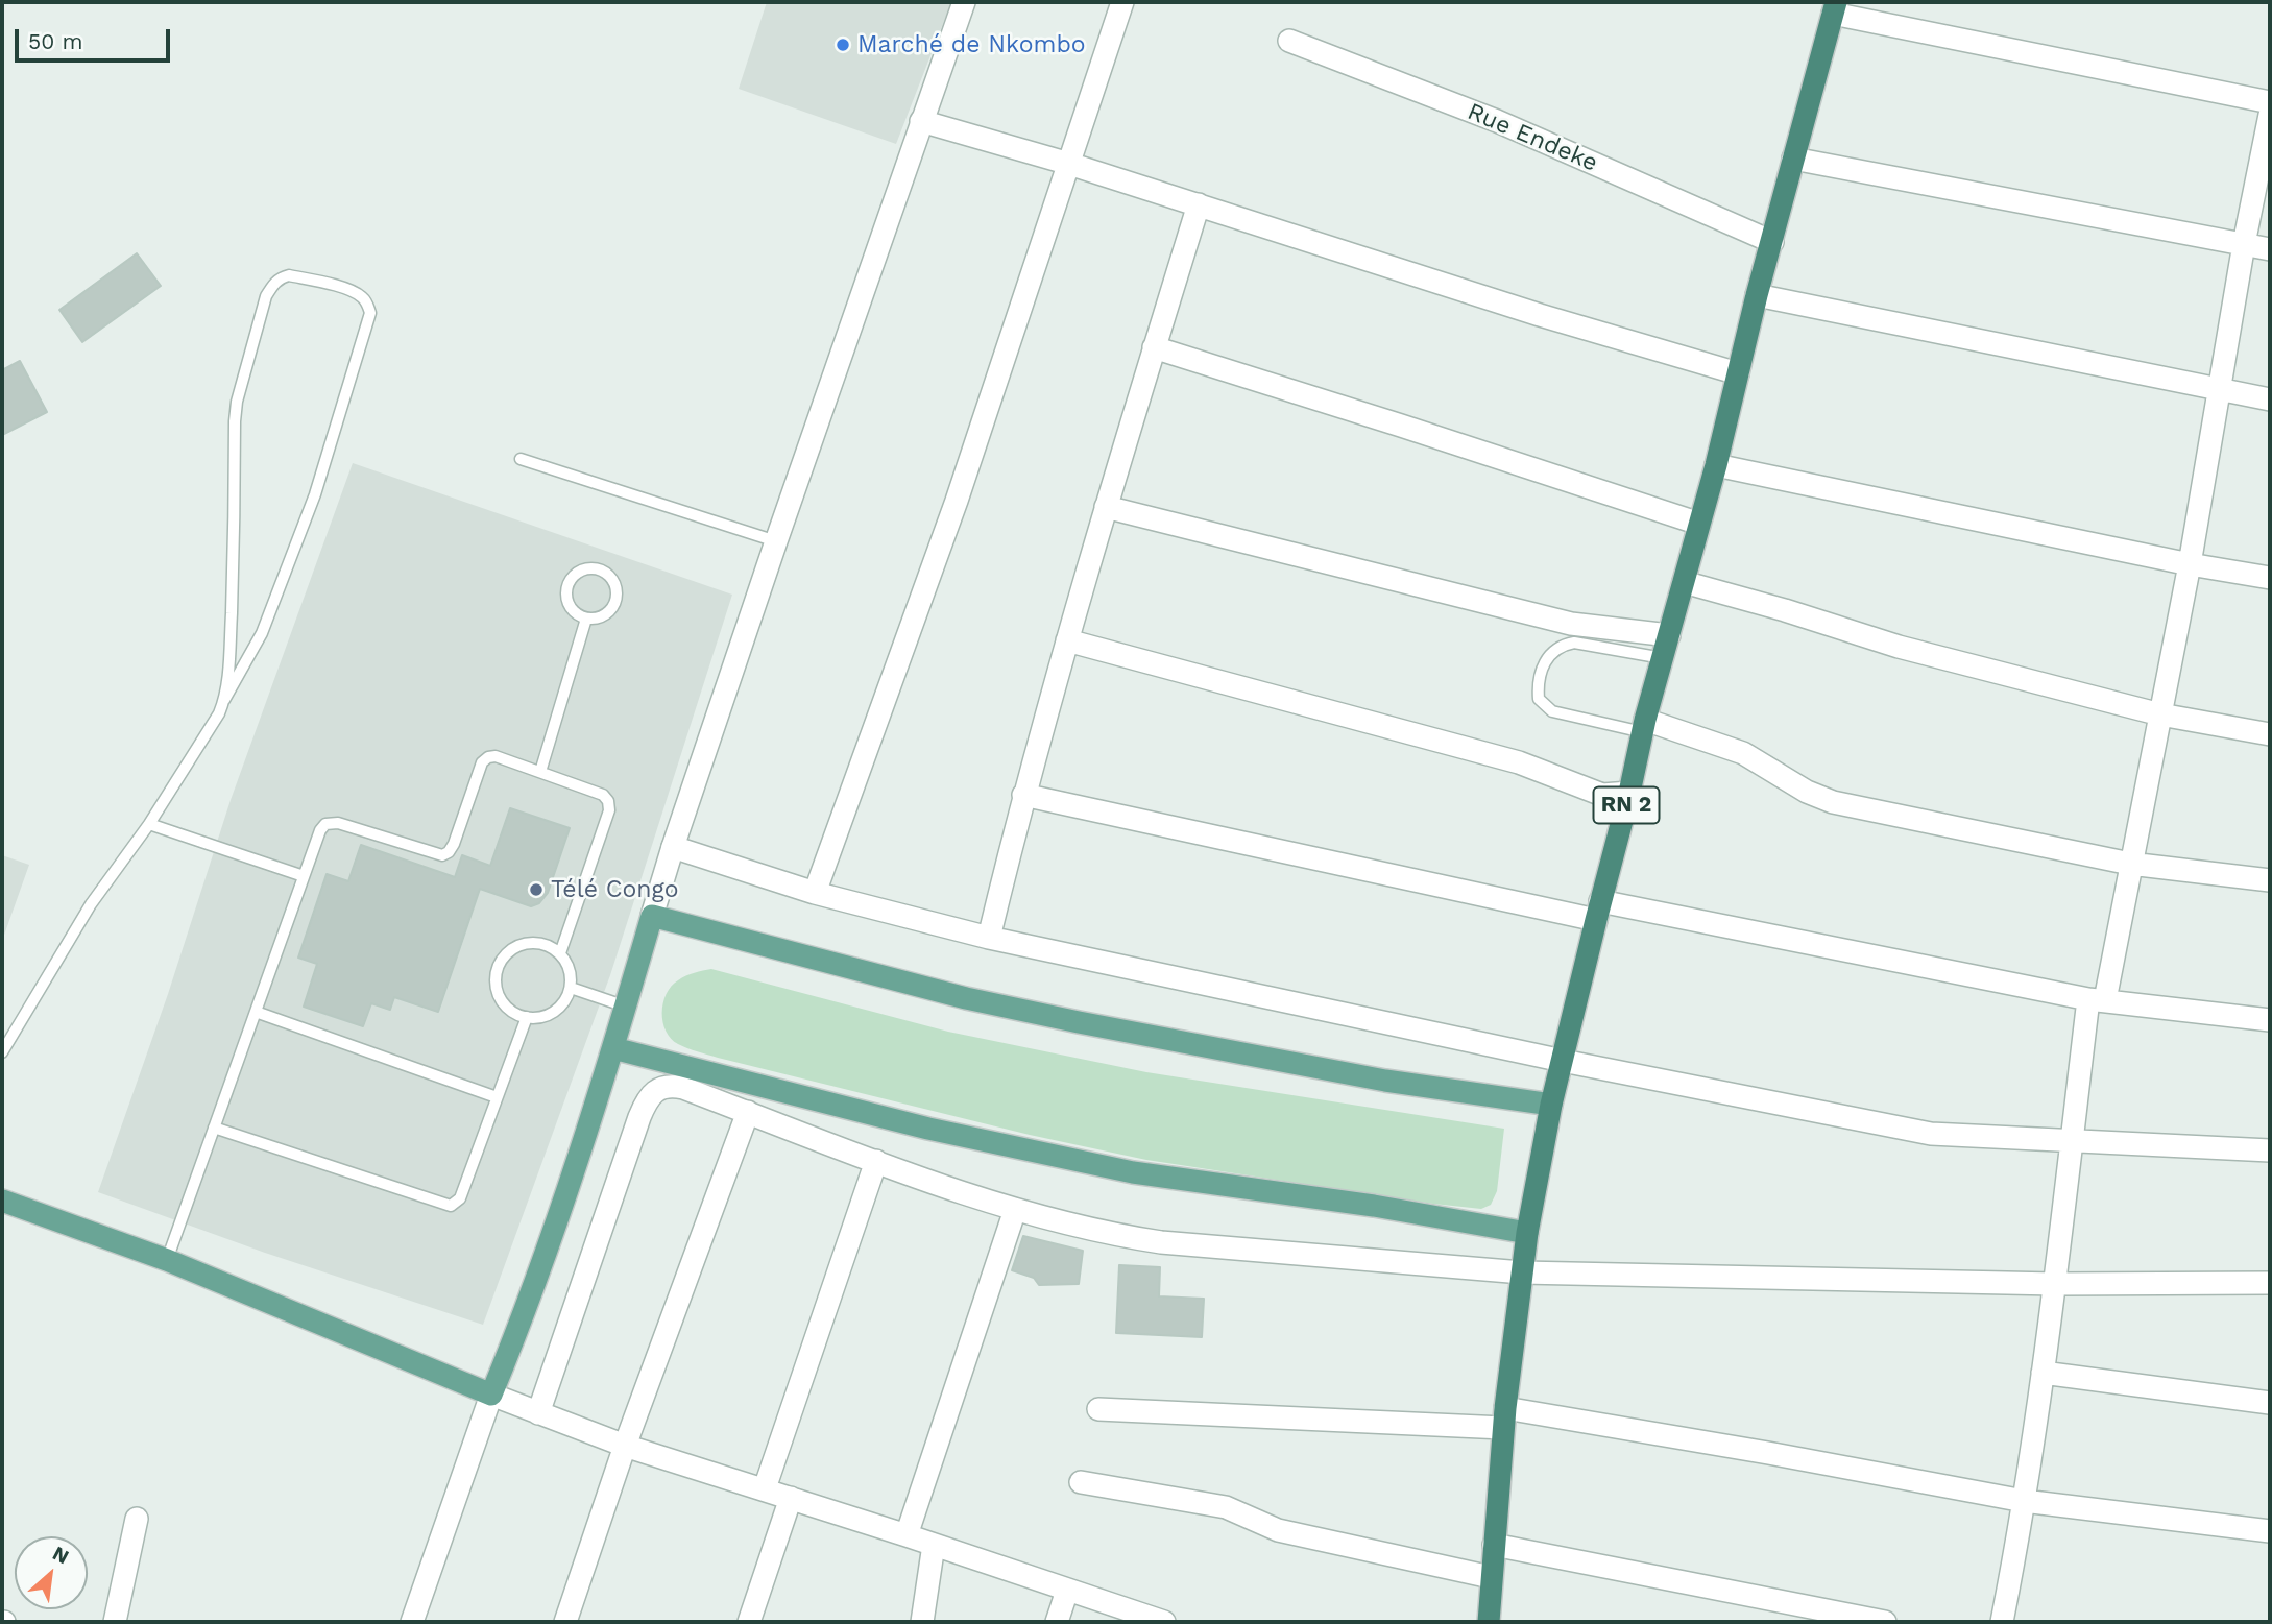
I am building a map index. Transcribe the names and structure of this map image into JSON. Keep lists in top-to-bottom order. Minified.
{"streets":{"highway":["RN 2"],"street":["Rue Endeke"]},"crossings":[["Rue Endeke","RN 2"]],"places":["Marché de Nkombo","Télé Congo"],"scale_bar":"50 m","north":"top right"}
